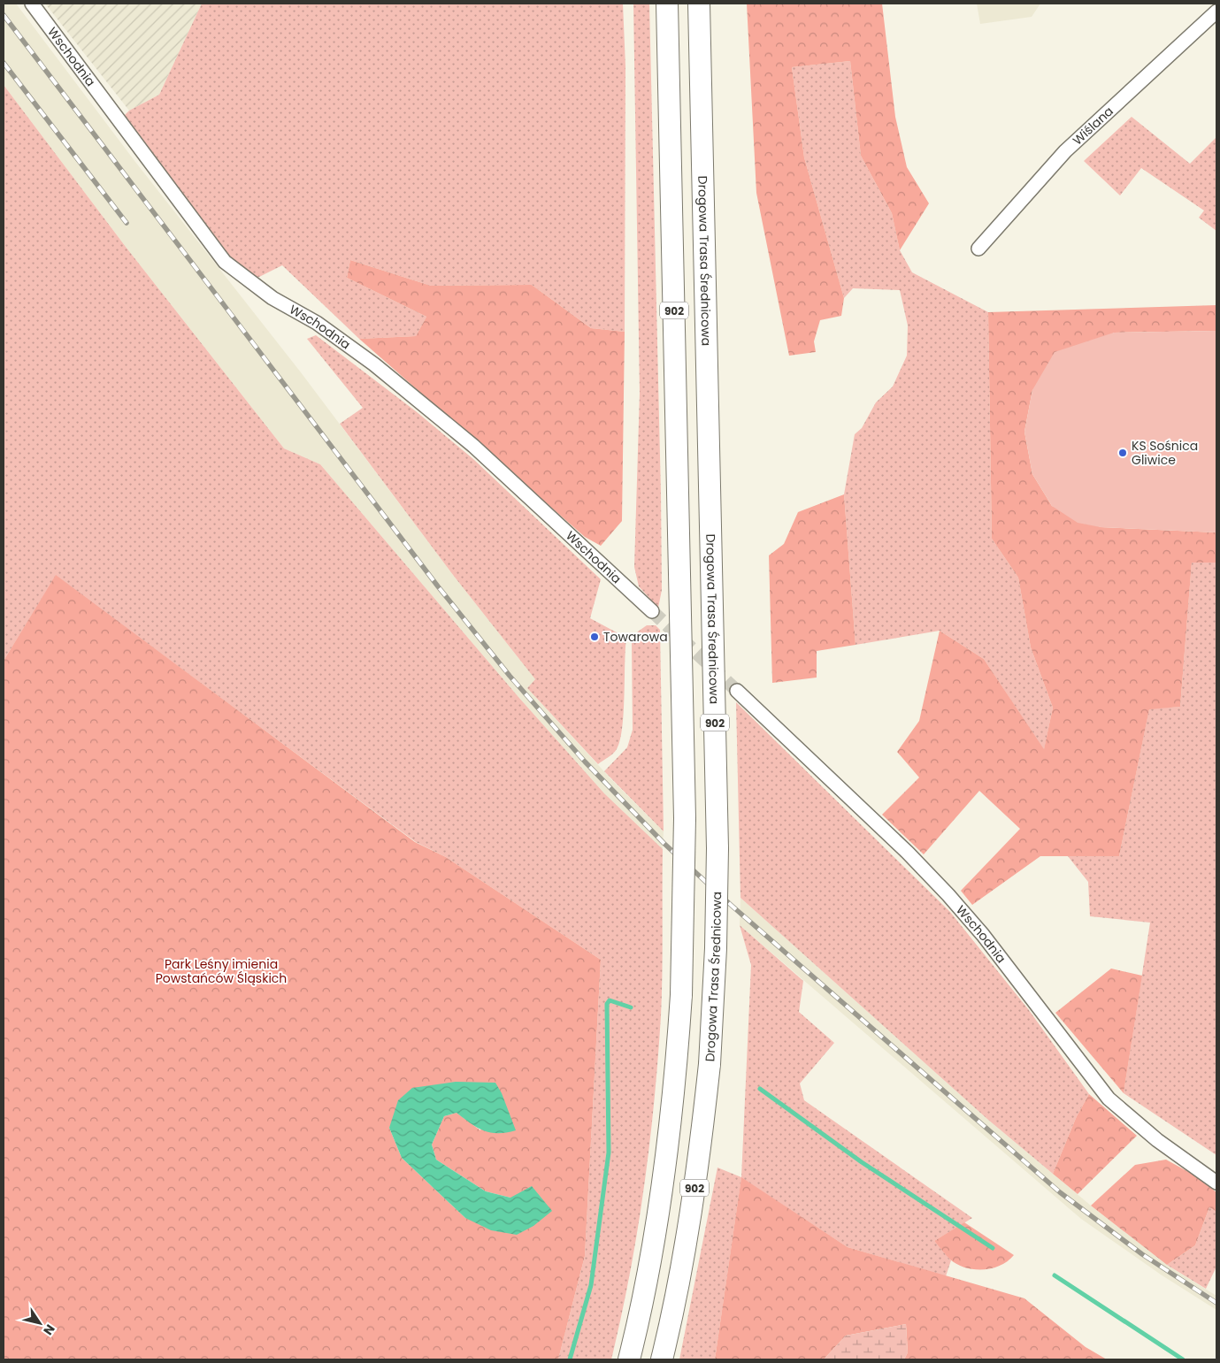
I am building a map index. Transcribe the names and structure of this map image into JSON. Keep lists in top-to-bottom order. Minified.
{"streets":{"main road":["Drogowa Trasa Średnicowa","902"],"street":["Wschodnia","Wiślana"]},"parks":["Park Leśny imienia Powstańców Śląskich"],"places":["KS Sośnica Gliwice","Towarowa"],"north":"bottom right"}
